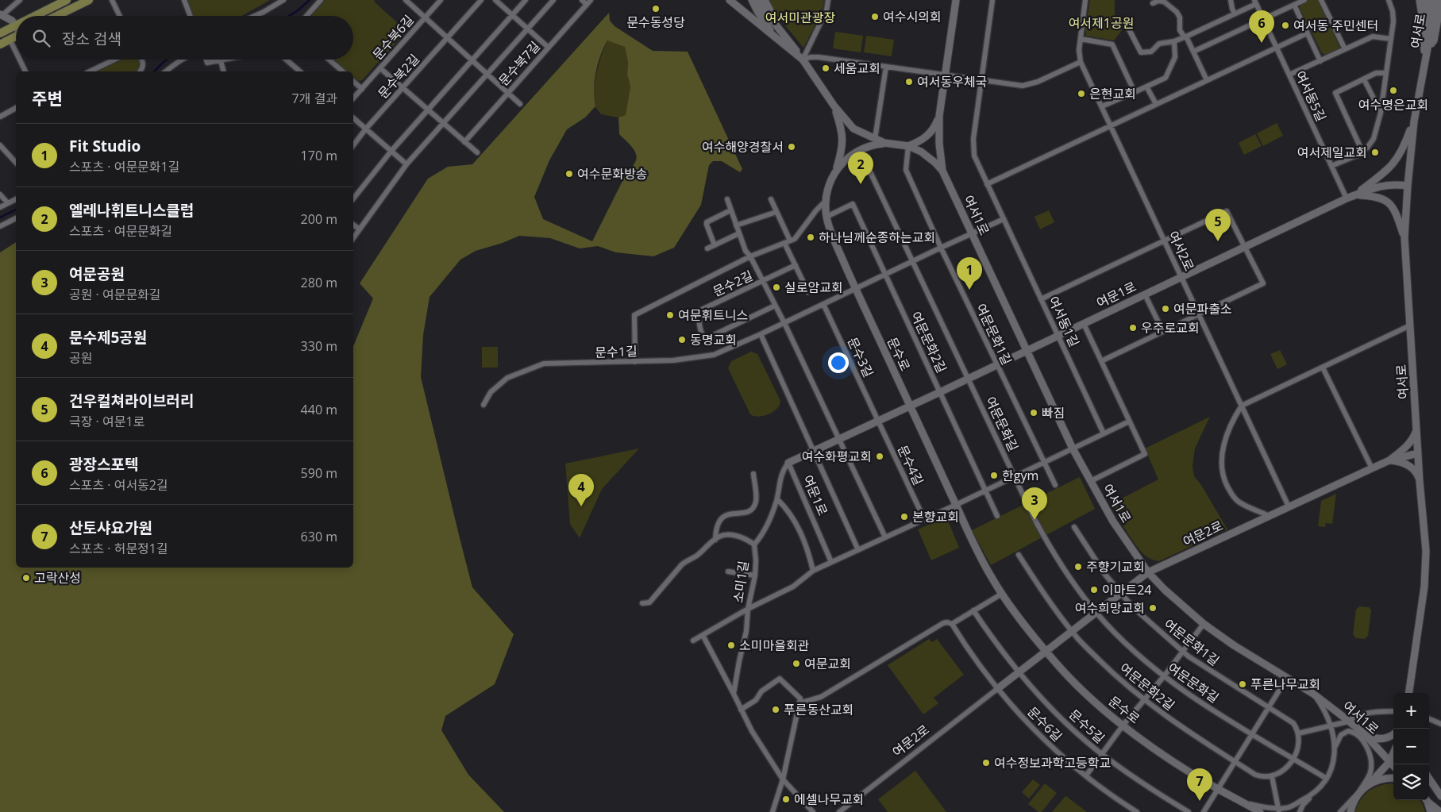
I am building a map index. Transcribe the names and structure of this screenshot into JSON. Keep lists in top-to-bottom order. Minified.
{"streets":{"street":["여서로","문수북6길","문수북7길","문수북2길","여서동5길","여서1로","여서2로","문수2길","여문1로","여서동1길","여문문화1길","여문문화2길","문수1길","문수로","문수3길","여문문화길","문수4길","여문2로","소미1길","문수6길","문수5길"]},"crossings":[["여서로","여문1로"],["여서로","여문2로"],["여서동5길","여문1로"],["여서1로","여문1로"],["여서1로","여문문화1길"],["여서1로","문수1길"],["여서1로","문수로"],["여서1로","여문2로"],["여서2로","여문1로"],["여서2로","여문2로"],["문수2길","문수1길"],["문수2길","문수로"],["여문1로","여서동1길"],["여문1로","여문문화1길"],["여문1로","여문문화2길"],["여문1로","문수1길"],["여문1로","문수로"],["여문1로","문수3길"],["여문1로","여문문화길"],["여문1로","문수4길"],["여문1로","소미1길"],["여문문화1길","문수1길"],["여문문화1길","여문2로"],["여문문화2길","문수1길"],["여문문화2길","문수로"],["여문문화2길","여문2로"],["문수1길","문수로"],["문수1길","문수3길"],["문수1길","여문문화길"],["문수로","여문문화길"],["문수로","여문2로"],["문수3길","문수4길"],["여문문화길","여문2로"],["여문2로","문수6길"],["여문2로","문수5길"]],"parks":["여서미관광장","여서제1공원"],"places":["문수동성당","여수시의회","여서동 주민센터","세움교회","여서동우체국","여수명은교회","은현교회","여수해양경찰서","여서제일교회","여수문화방송","하나님께순종하는교회","실로암교회","여문파출소","여문휘트니스","우주로교회","동명교회","빠짐","여수화평교회","한gym","본향교회","주향기교회","고락산성","이마트24","여수희망교회","소미마을회관","여문교회","푸른나무교회","푸른동산교회","여수정보과학고등학교","에셀나무교회"],"page":{"pins":["6","2","5","1","4","3","7"],"search":"장소 검색","heading":["주변","7개 결과"],"list":[{"mark":"1","name":"Fit Studio","note":"스포츠 · 여문문화1길","value":"170 m"},{"mark":"2","name":"엘레나휘트니스클럽","note":"스포츠 · 여문문화길","value":"200 m"},{"mark":"3","name":"여문공원","note":"공원 · 여문문화길","value":"280 m"},{"mark":"4","name":"문수제5공원","note":"공원","value":"330 m"},{"mark":"5","name":"건우컬쳐라이브러리","note":"극장 · 여문1로","value":"440 m"},{"mark":"6","name":"광장스포텍","note":"스포츠 · 여서동2길","value":"590 m"},{"mark":"7","name":"산토샤요가원","note":"스포츠 · 허문정1길","value":"630 m"}],"map_buttons":["+","−"]}}
